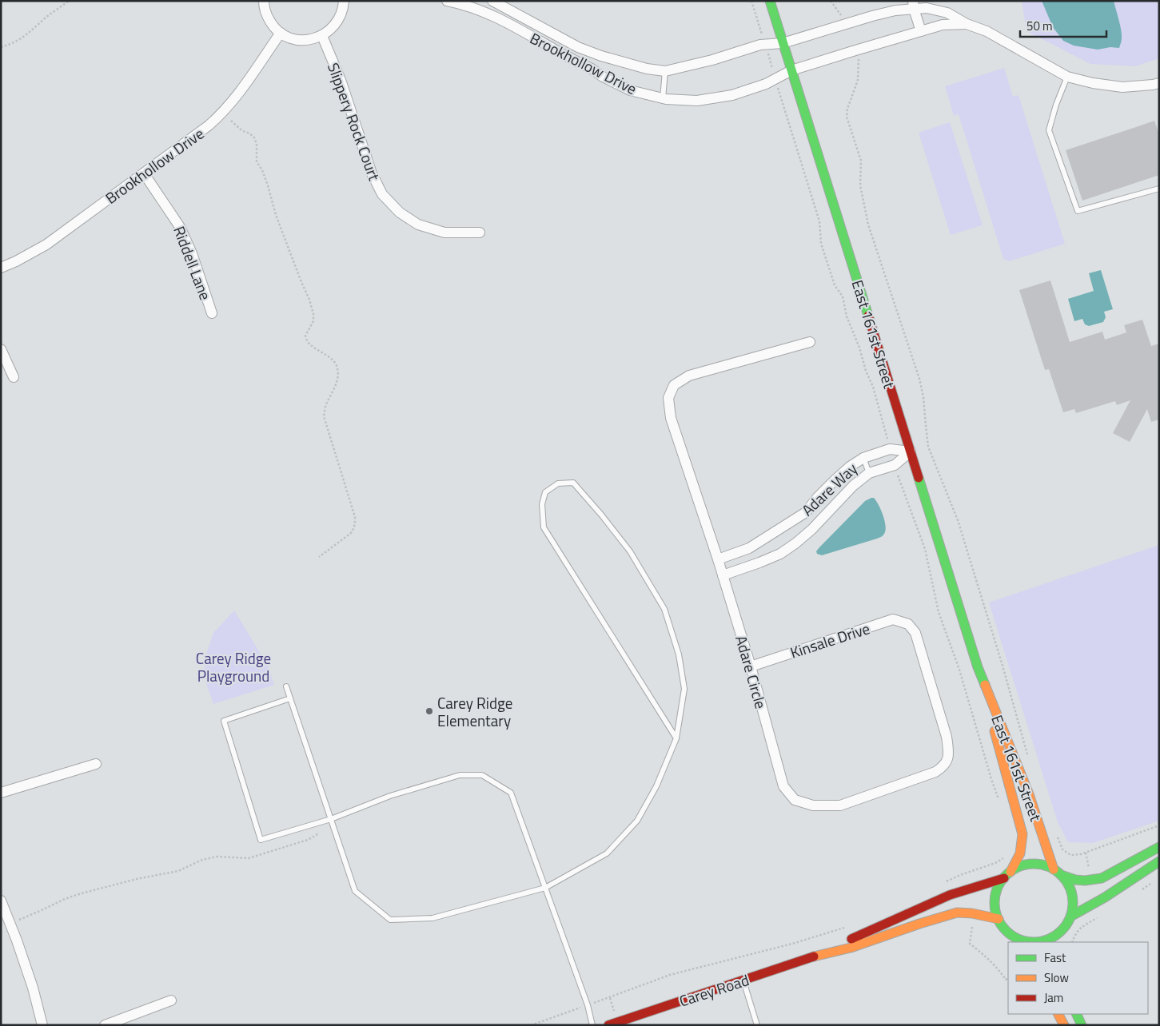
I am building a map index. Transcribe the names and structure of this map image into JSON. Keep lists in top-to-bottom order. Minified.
{"streets":{"street":["Brookhollow Drive","Slippery Rock Court","Riddell Lane","East 161st Street","Adare Way","Kinsale Drive","Adare Circle","Carey Road"]},"crossings":[["Brookhollow Drive","Riddell Lane"],["Brookhollow Drive","East 161st Street"],["East 161st Street","Adare Way"],["East 161st Street","Carey Road"],["Adare Way","Adare Circle"],["Kinsale Drive","Adare Circle"]],"parks":["Carey Ridge Playground"],"places":["Carey Ridge Elementary"],"legend":["Fast","Slow","Jam"],"scale_bar":"50 m"}
